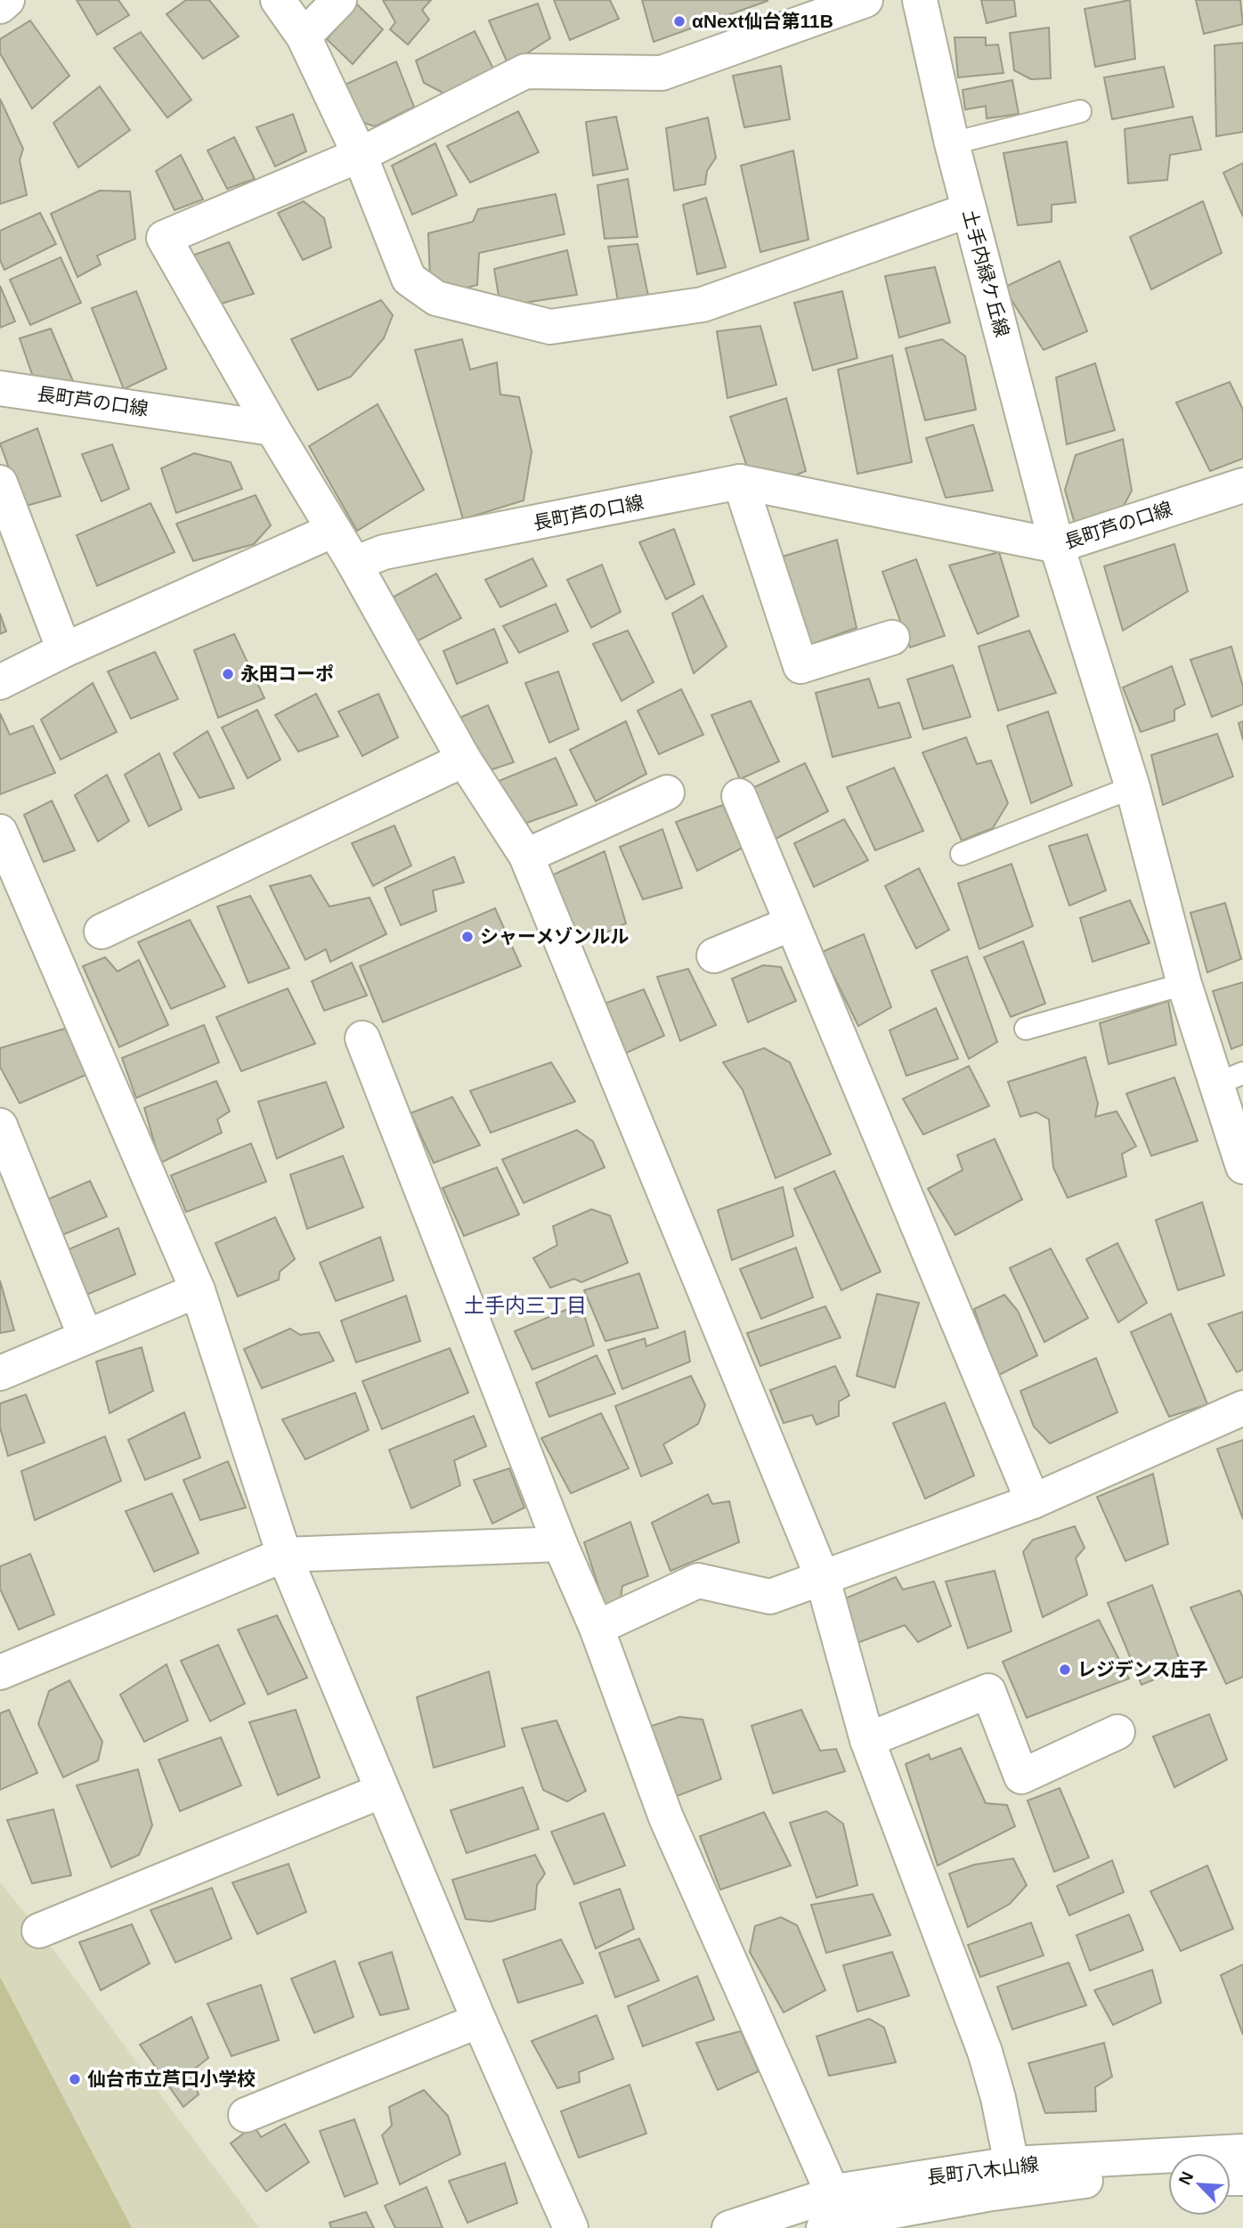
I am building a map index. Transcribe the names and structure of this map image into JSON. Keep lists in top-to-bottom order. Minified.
{"streets":{"street":["土手内緑ケ丘線","長町芦の口線","長町八木山線"]},"crossings":[["土手内緑ケ丘線","長町芦の口線"]],"districts":["土手内三丁目"],"places":["αNext仙台第11B","永田コーポ","シャーメゾンルル","レジデンス庄子","仙台市立芦口小学校"],"north":"top left"}
